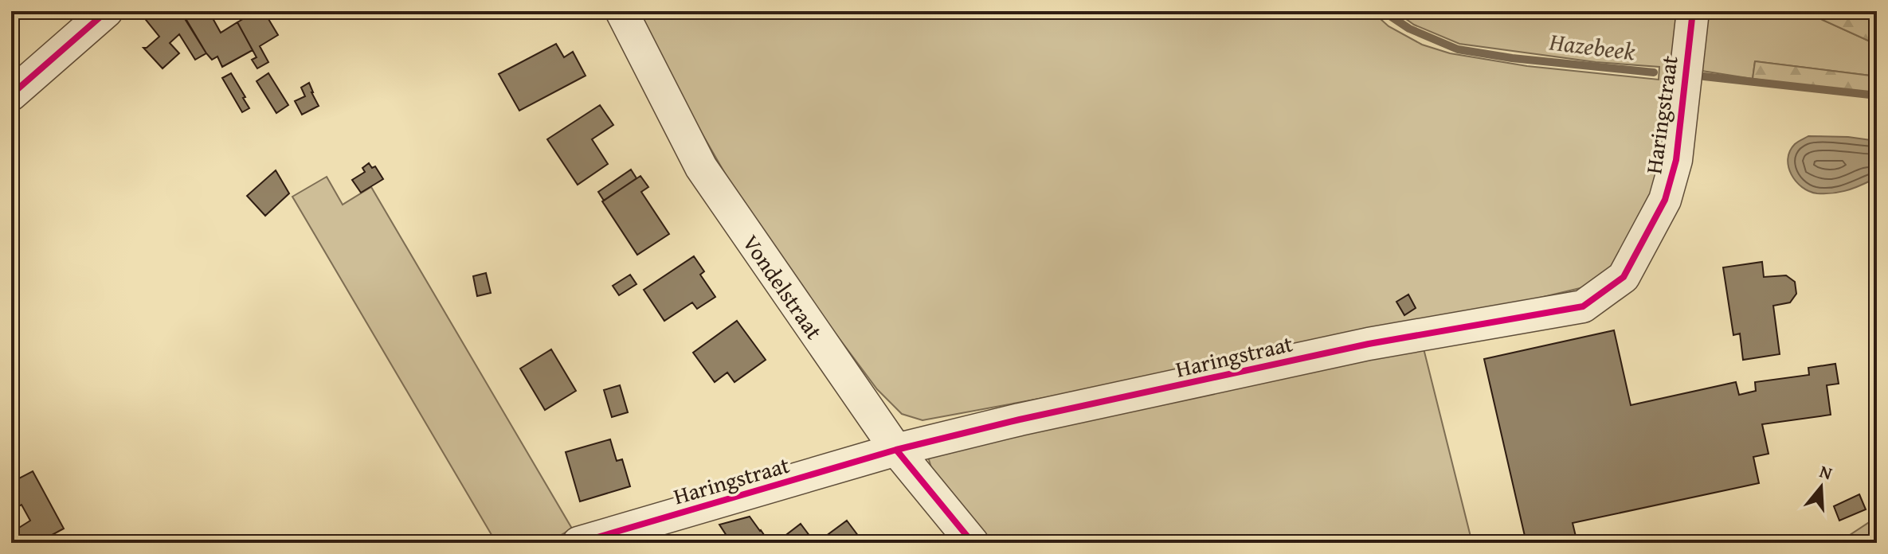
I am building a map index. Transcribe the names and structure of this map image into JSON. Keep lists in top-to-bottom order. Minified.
{"streets":{"street":["Haringstraat","Vondelstraat"]},"crossings":[["Haringstraat","Vondelstraat"]],"water":["Hazebeek"],"north":"top"}
